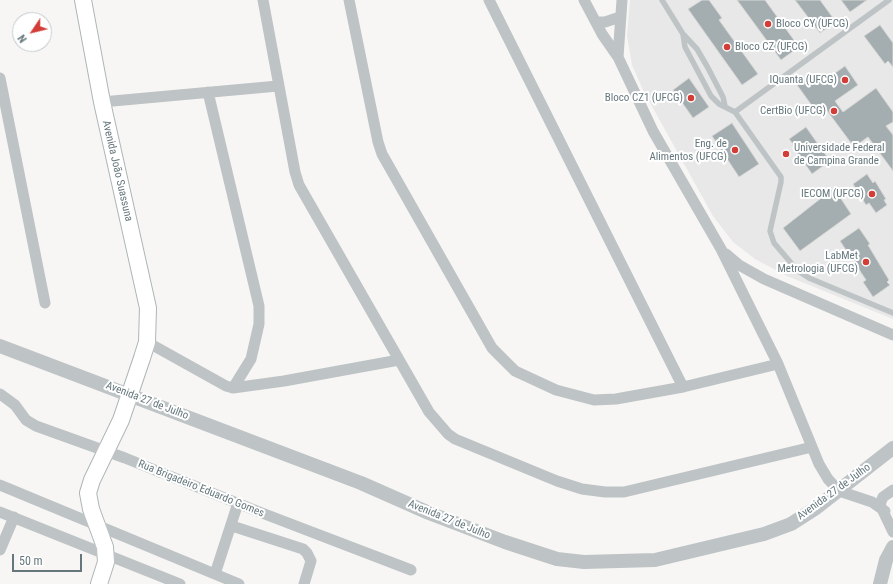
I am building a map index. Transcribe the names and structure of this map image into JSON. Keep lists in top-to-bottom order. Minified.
{"streets":{"main road":["Avenida João Suassuna"],"street":["Avenida 27 de Julho","Rua Brigadeiro Eduardo Gomes"]},"crossings":[["Avenida João Suassuna","Avenida 27 de Julho"],["Avenida João Suassuna","Rua Brigadeiro Eduardo Gomes"]],"places":["Bloco CY (UFCG)","Bloco CZ (UFCG)","IQuanta (UFCG)","Bloco CZ1 (UFCG)","CertBio (UFCG)","Eng. de Alimentos (UFCG)","Universidade Federal de Campina Grande","IECOM (UFCG)","LabMet Metrologia (UFCG)"],"scale_bar":"50 m","north":"bottom left"}
